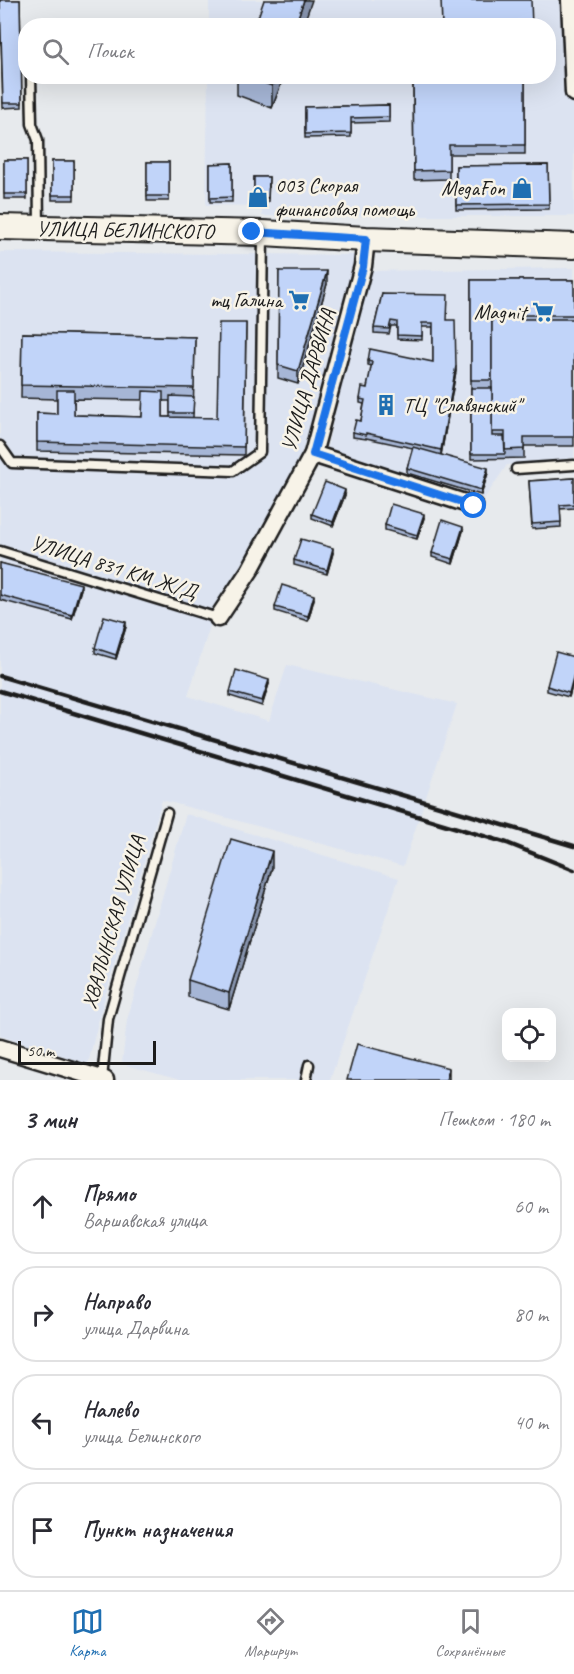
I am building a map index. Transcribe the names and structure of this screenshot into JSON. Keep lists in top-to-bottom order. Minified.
{"streets":{"street":["УЛИЦА БЕЛИНСКОГО","УЛИЦА ДАРВИНА"],"lane":["УЛИЦА 831 КМ Ж/Д","ХВАЛЫНСКАЯ УЛИЦА"]},"crossings":[["УЛИЦА БЕЛИНСКОГО","УЛИЦА ДАРВИНА"],["УЛИЦА ДАРВИНА","УЛИЦА 831 КМ Ж/Д"]],"places":{"shop":["MegaFon","003 Скорая финансовая помощь"],"supermarket":["тц Галина","Magnit"],"building":["ТЦ \"Славянский\""]},"scale_bar":"50 m","page":{"search":"Поиск","scale":"50 m","heading":["3 мин","Пешком · 180 m"],"list":[["Прямо","Варшавская улица","60 m"],["Направо","улица Дарвина","80 m"],["Налево","улица Белинского","40 m"],"Пункт назначения"],"nav":["Карта","Маршрут","Сохранённые"]}}
